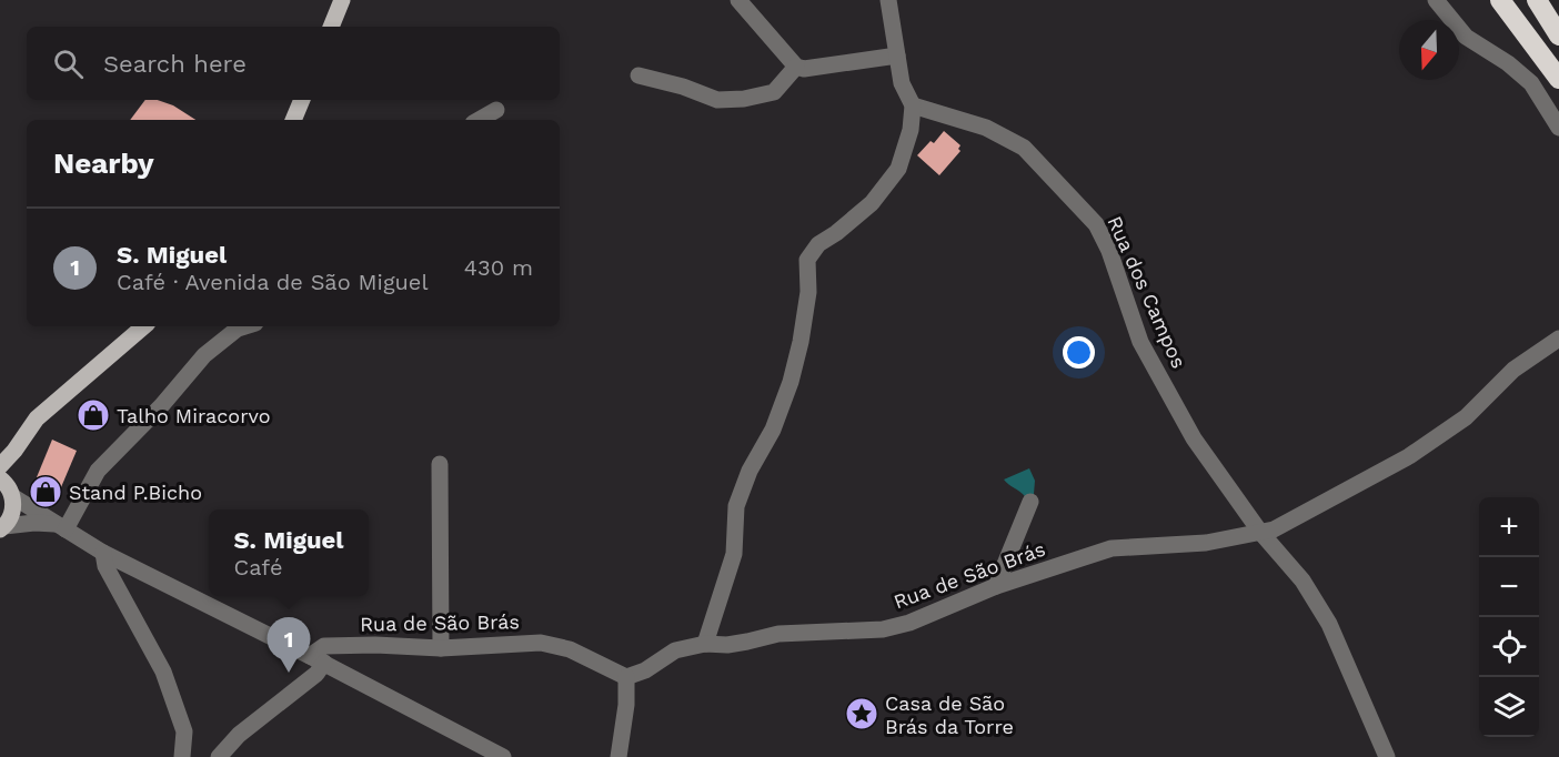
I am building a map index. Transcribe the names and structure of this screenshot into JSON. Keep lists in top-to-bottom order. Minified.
{"streets":{"street":["Rua dos Campos","Rua de São Brás"]},"crossings":[["Rua dos Campos","Rua de São Brás"]],"places":{"shop":["Talho Miracorvo","Stand P.Bicho"],"place":["Casa de São Brás da Torre"]},"north":"bottom","page":{"search":"Search here","heading":"Nearby","list":[{"mark":"1","name":"S. Miguel","note":"Café · Avenida de São Miguel","value":"430 m"}],"map_buttons":["+","−"],"popup":["S. Miguel","Café"],"pins":"1"}}
